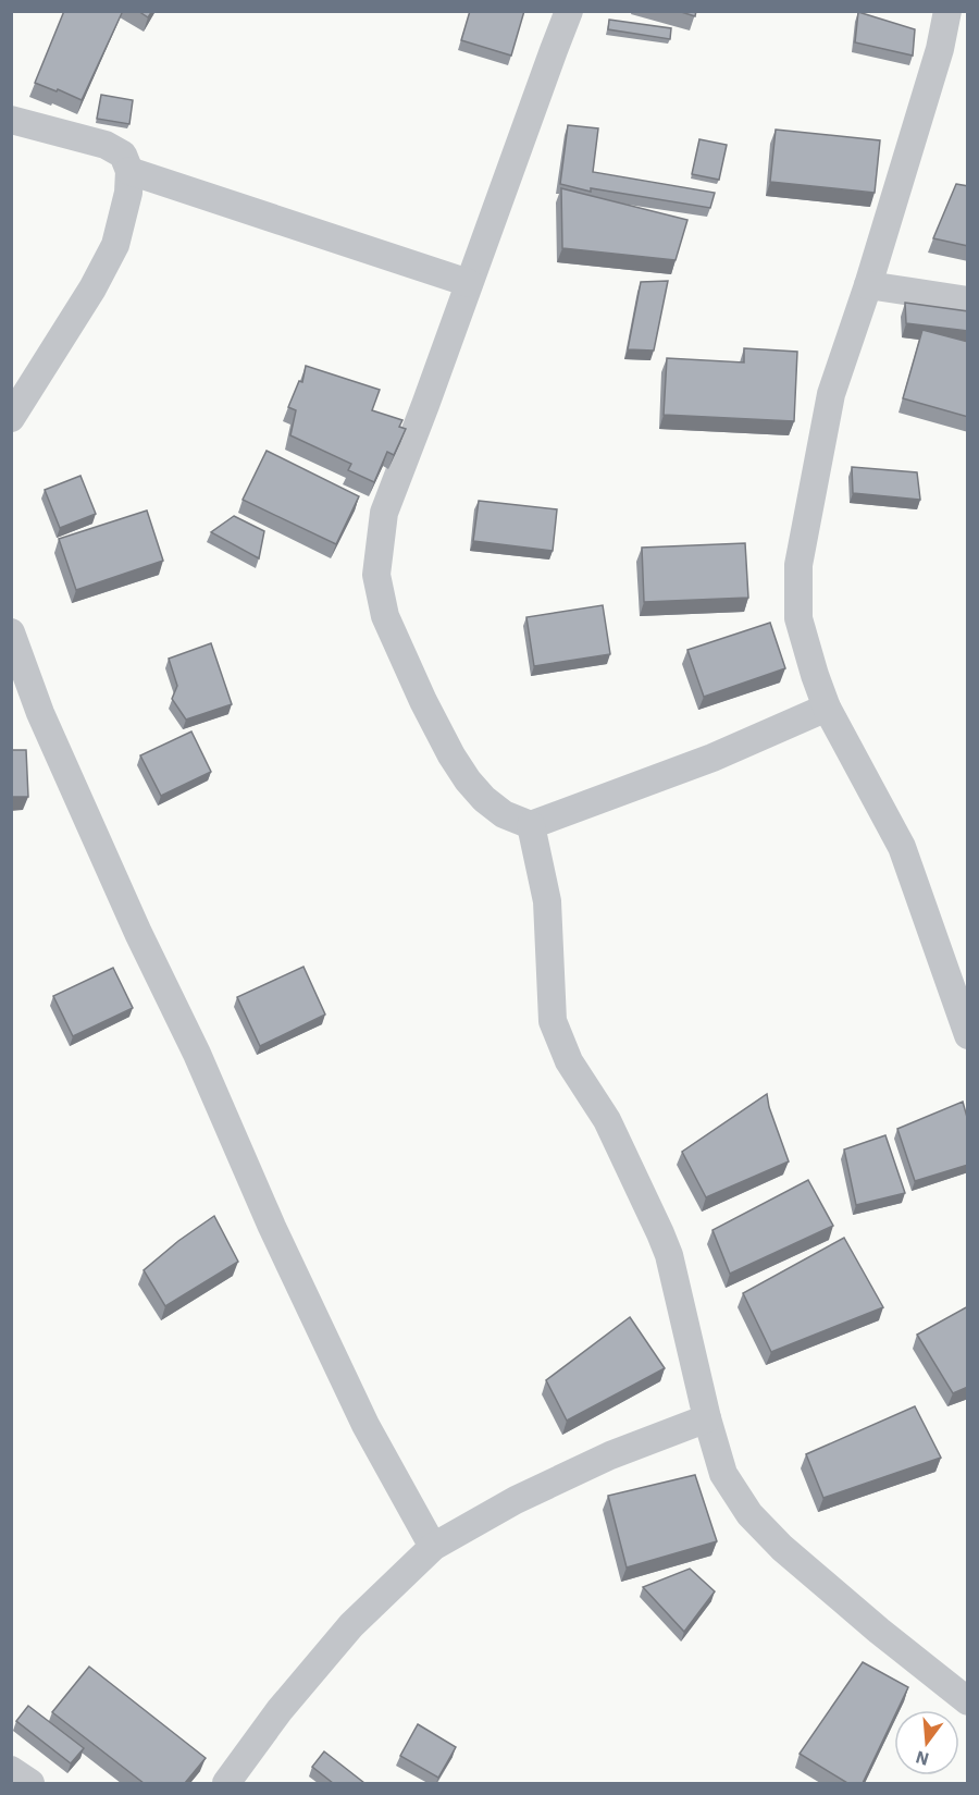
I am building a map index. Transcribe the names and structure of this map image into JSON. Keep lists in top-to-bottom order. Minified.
{"north":"bottom"}
